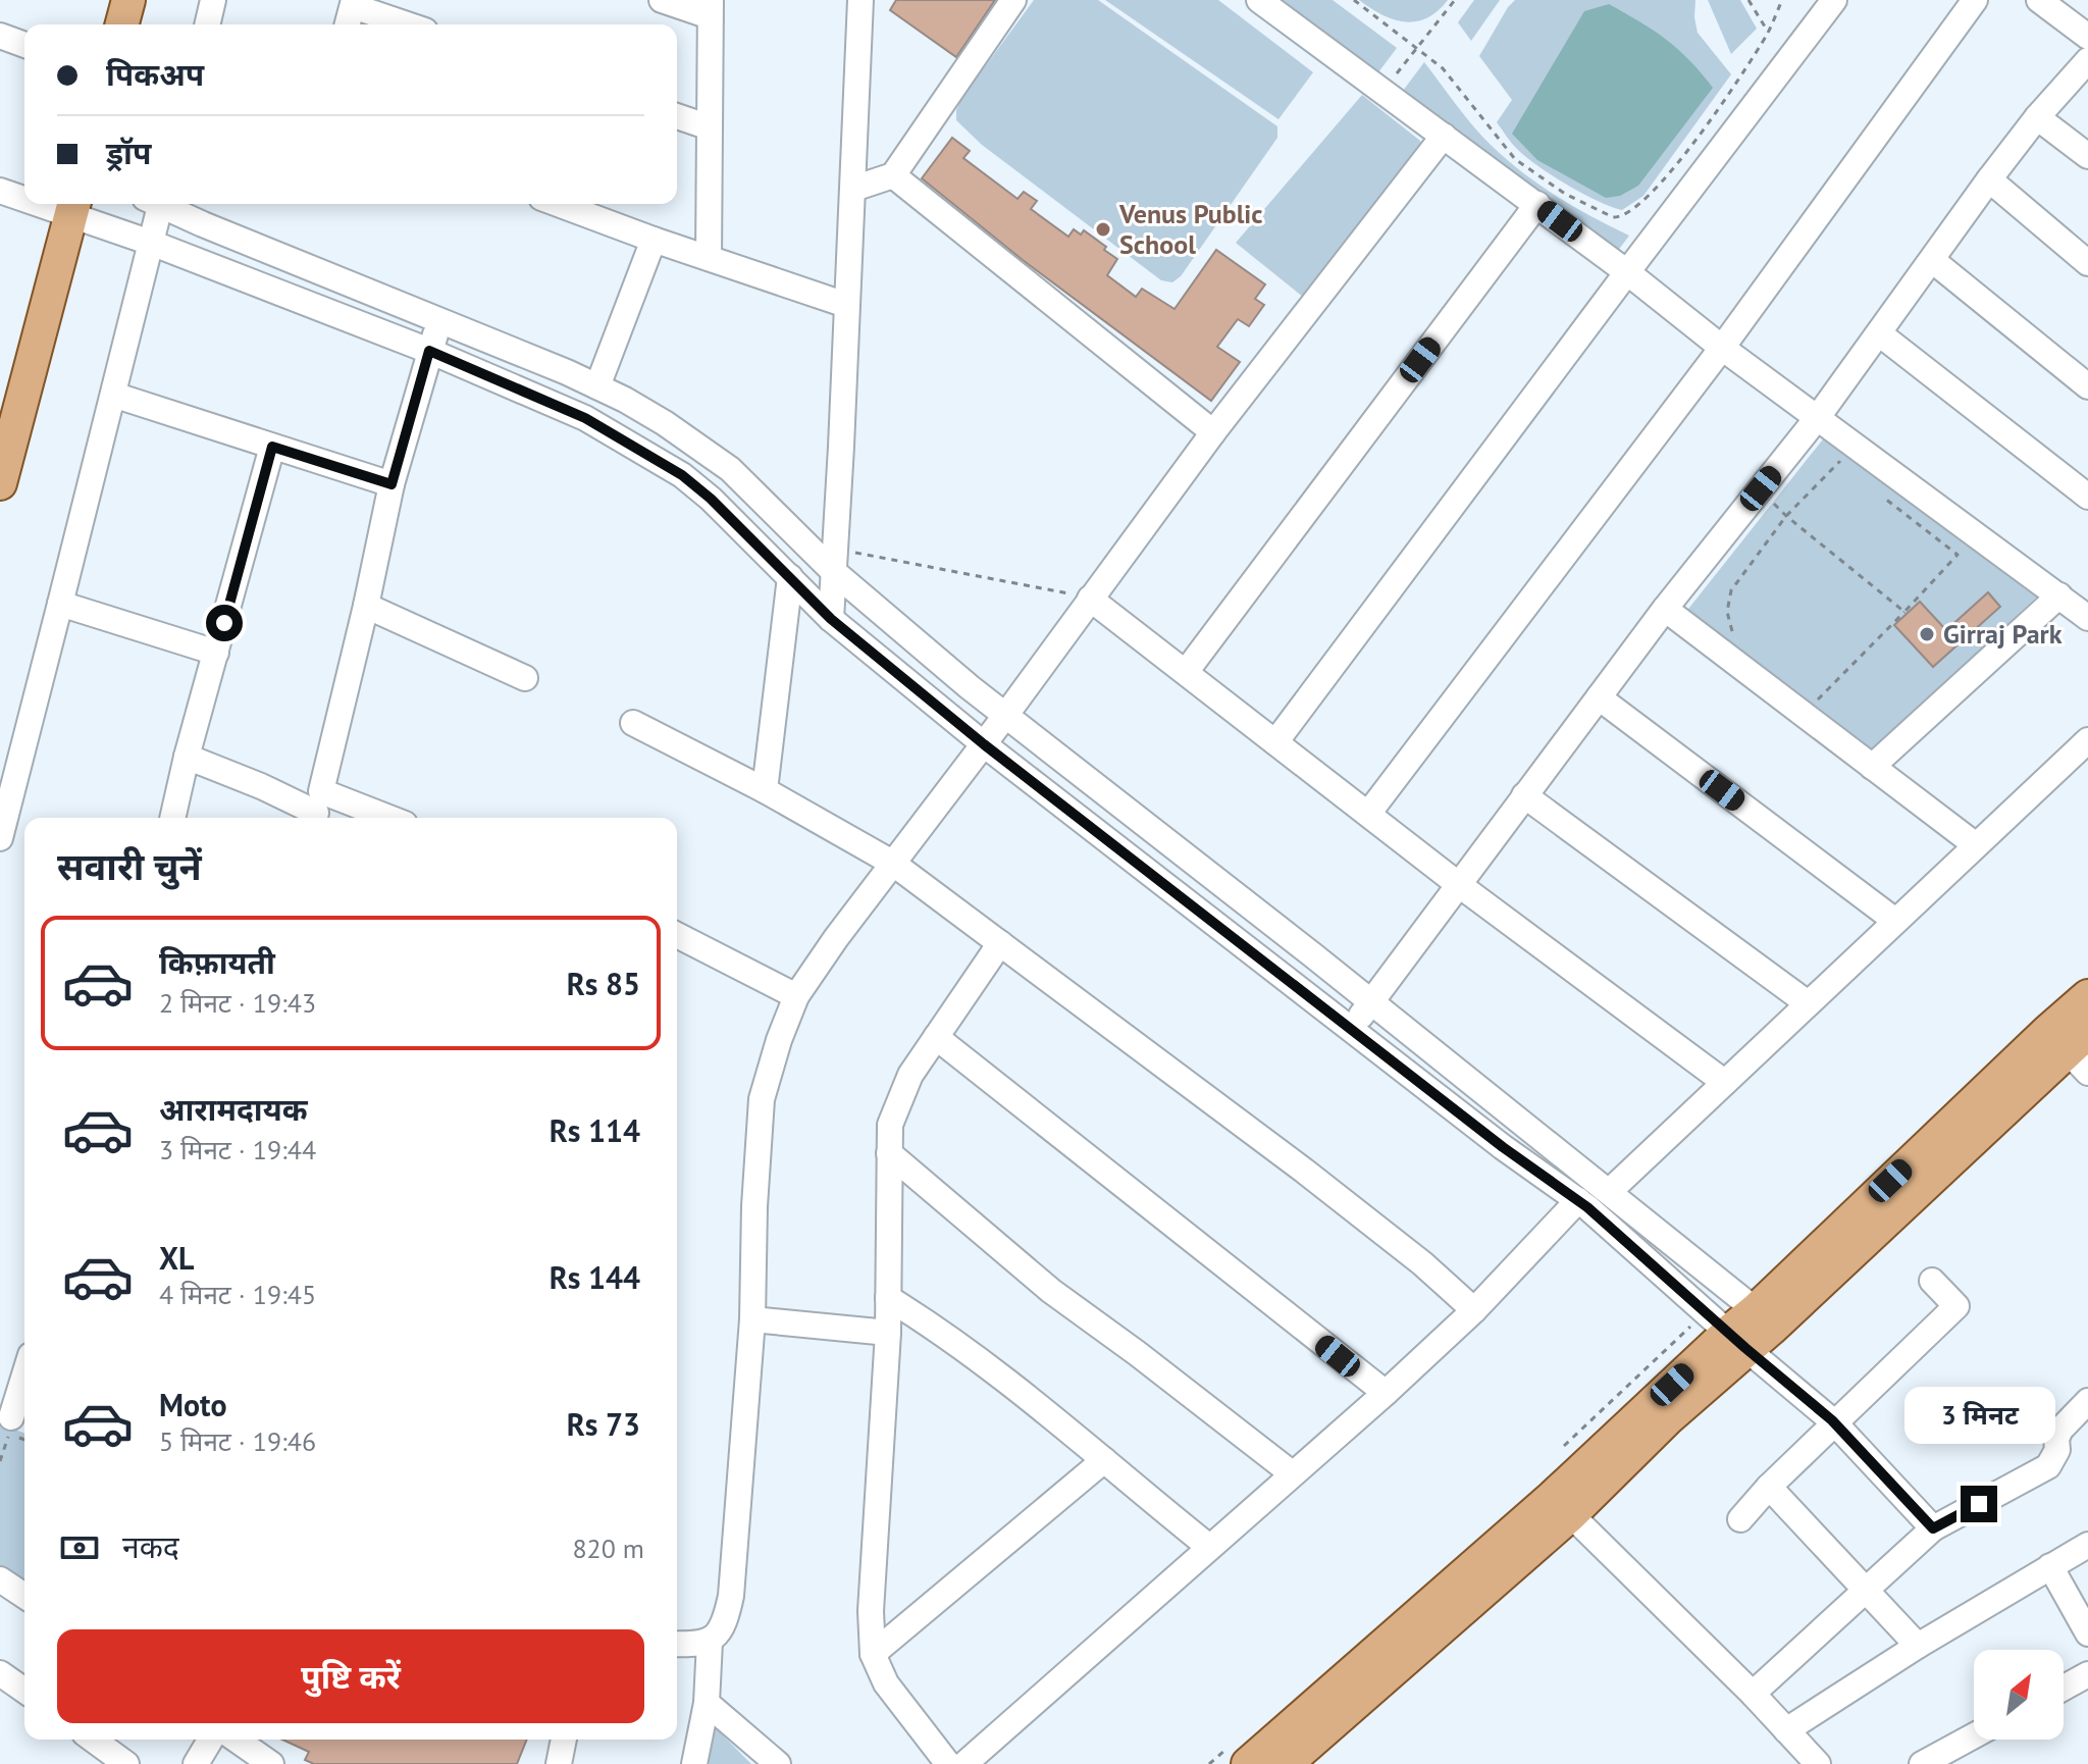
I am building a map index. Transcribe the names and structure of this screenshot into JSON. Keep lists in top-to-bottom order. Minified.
{"places":["Venus Public School","Girraj Park"],"north":"top right","page":{"banner":["पिकअप","ड्रॉप"],"heading":"सवारी चुनें","list":[{"name":"किफ़ायती","note":"2 मिनट · 19:43","value":"Rs 85"},{"name":"आरामदायक","note":"3 मिनट · 19:44","value":"Rs 114"},{"name":"XL","note":"4 मिनट · 19:45","value":"Rs 144"},{"name":"Moto","note":"5 मिनट · 19:46","value":"Rs 73"}],"bubble":"3 मिनट","pay":["नकद","820 m"],"buttons":"पुष्टि करें"}}
